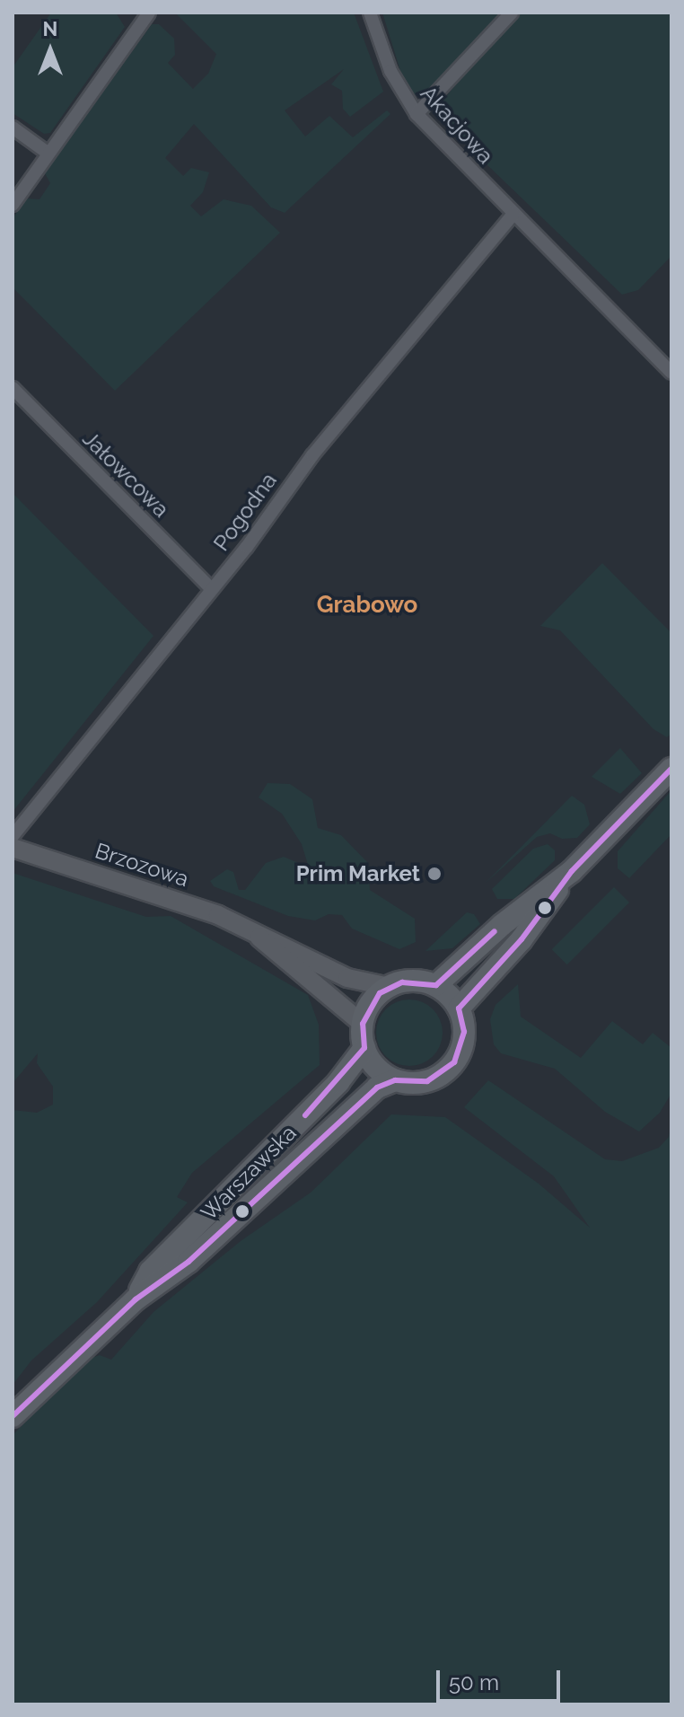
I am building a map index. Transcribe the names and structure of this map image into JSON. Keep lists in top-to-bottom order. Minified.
{"streets":{"main road":["Brzozowa","Warszawska"],"street":["Akacjowa","Jałowcowa","Pogodna"]},"crossings":[["Akacjowa","Pogodna"],["Jałowcowa","Pogodna"],["Brzozowa","Warszawska"]],"districts":["Grabowo"],"places":["Prim Market"],"scale_bar":"50 m","north":"top"}
